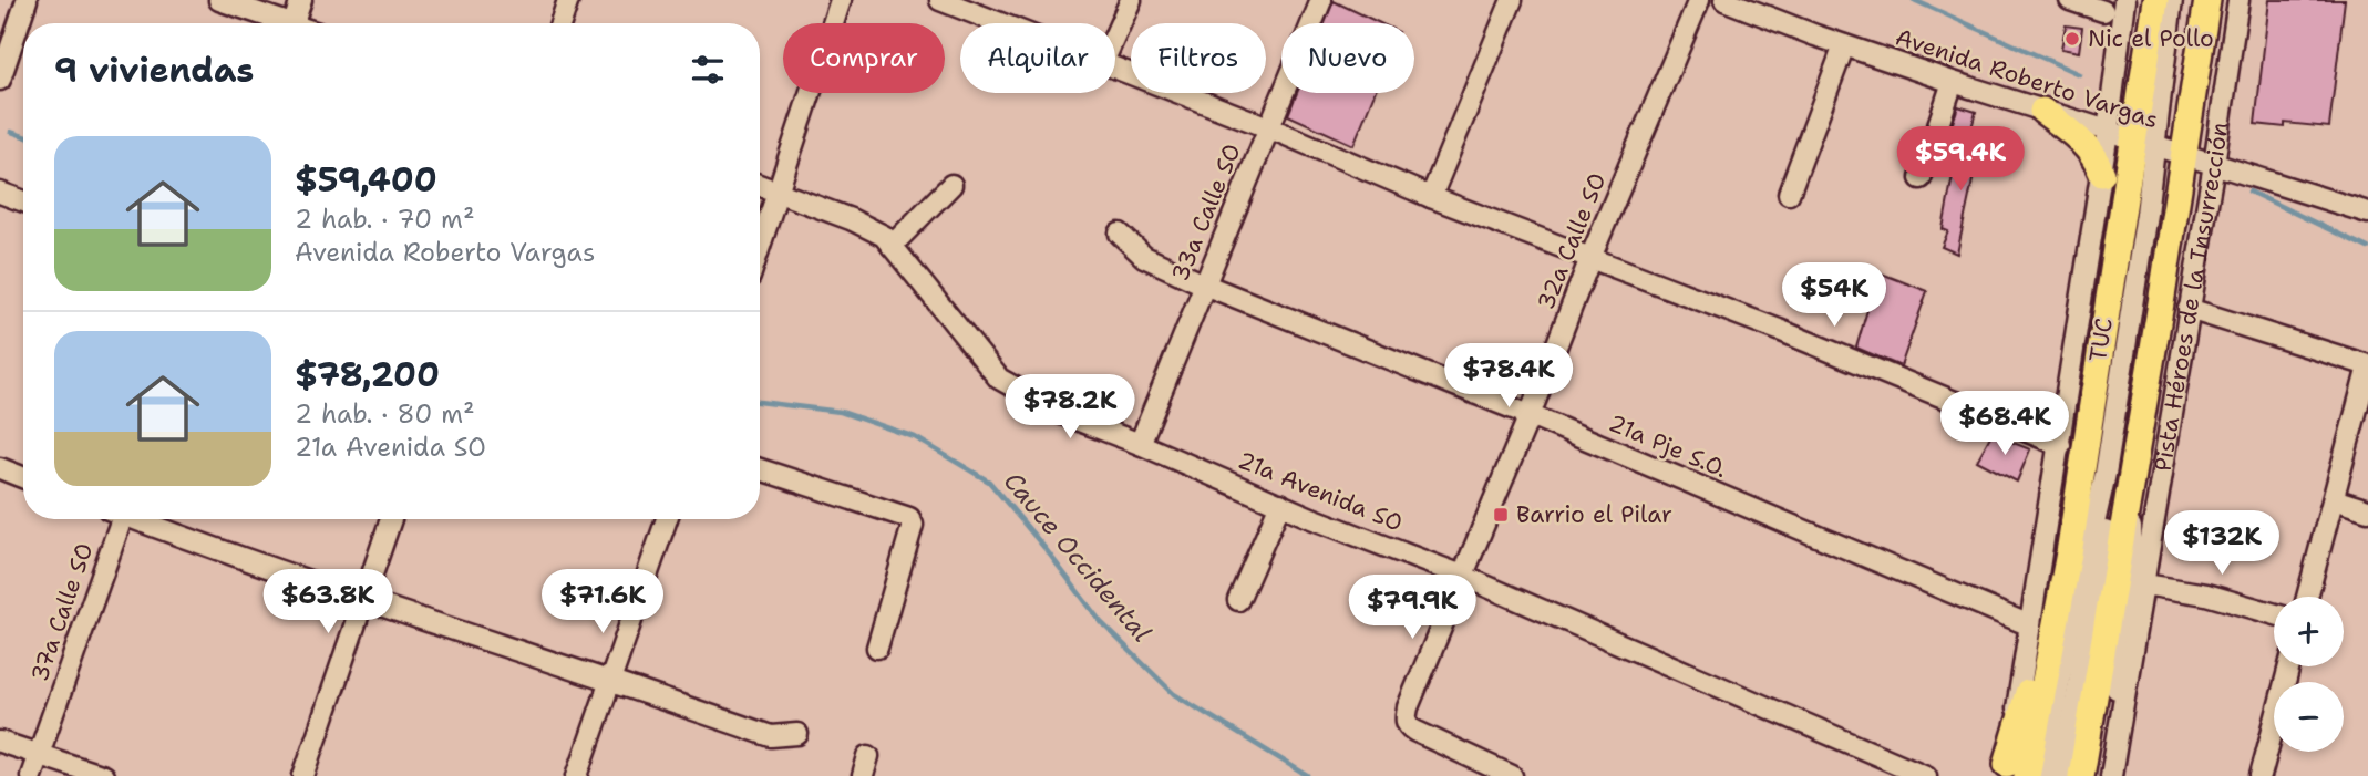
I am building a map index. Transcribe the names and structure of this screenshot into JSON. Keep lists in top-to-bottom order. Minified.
{"streets":{"main road":["Pista Héroes de la Insurrección"],"street":["Avenida Roberto Vargas","33a Calle SO","32a Calle SO","TUC","21a Pje S.O.","21a Avenida SO","37a Calle SO"]},"crossings":[["Avenida Roberto Vargas","Pista Héroes de la Insurrección"],["Avenida Roberto Vargas","TUC"],["33a Calle SO","21a Pje S.O."],["33a Calle SO","21a Avenida SO"],["32a Calle SO","21a Pje S.O."],["32a Calle SO","21a Avenida SO"],["Pista Héroes de la Insurrección","TUC"],["Pista Héroes de la Insurrección","21a Pje S.O."]],"water":["Cauce Occidental"],"places":{"other":["Nic el Pollo"],"transit":["Barrio el Pilar"]},"page":{"chip":["Comprar","Alquilar","Filtros","Nuevo"],"heading":"9 viviendas","list":[{"name":"$59,400","note":"2 hab. · 70 m² · Avenida Roberto Vargas"},{"name":"$78,200","note":"2 hab. · 80 m² · 21a Avenida SO"}],"price":["$59.4K","$54K","$78.4K","$78.2K","$68.4K","$132K","$63.8K","$71.6K","$79.9K"],"map_buttons":["+","−"]}}
